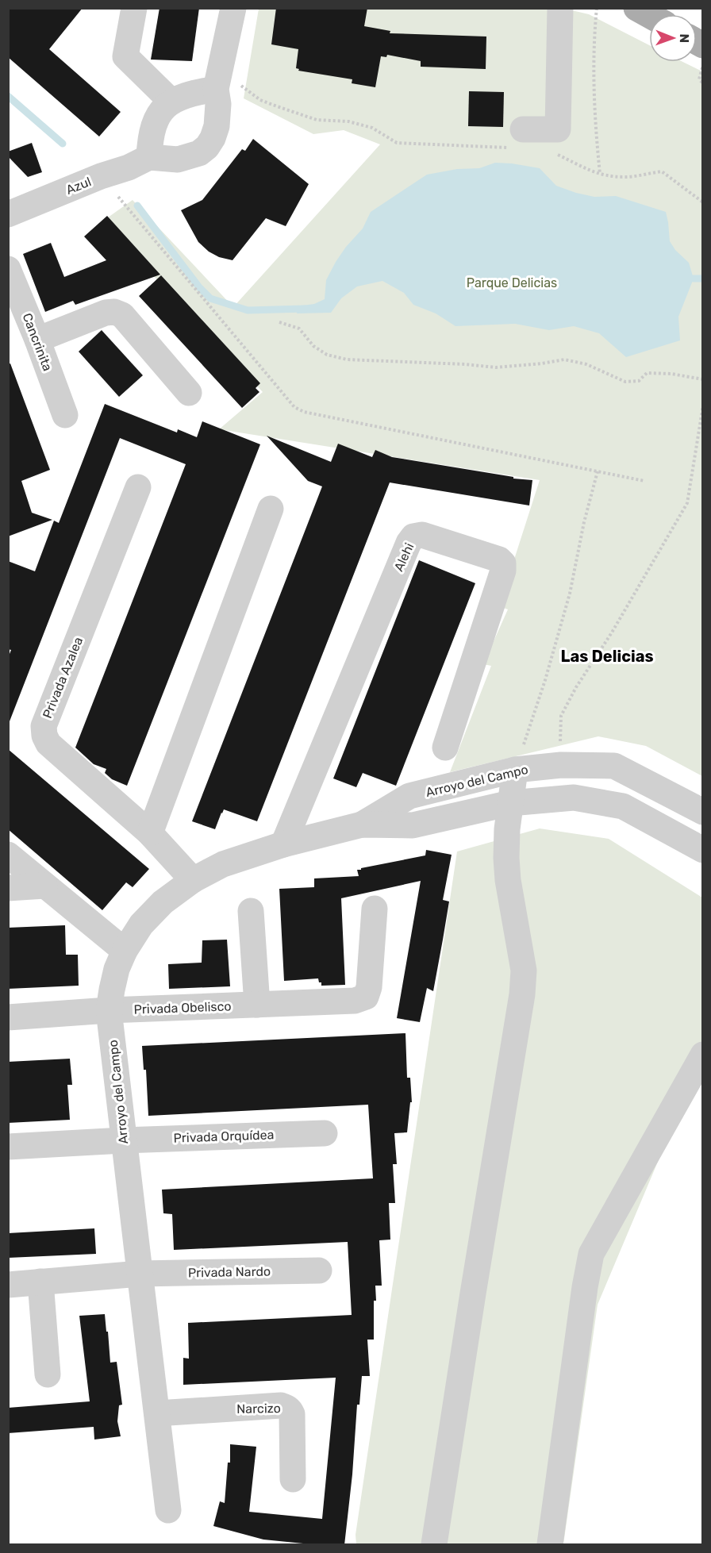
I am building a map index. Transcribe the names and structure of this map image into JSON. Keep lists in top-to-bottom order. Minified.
{"streets":{"street":["Azul","Cancrinita","Alehi","Privada Azalea","Arroyo del Campo","Privada Obelisco","Privada Orquídea","Privada Nardo","Narcizo"]},"crossings":[["Alehi","Arroyo del Campo"],["Privada Azalea","Arroyo del Campo"],["Arroyo del Campo","Privada Obelisco"],["Arroyo del Campo","Privada Orquídea"],["Arroyo del Campo","Privada Nardo"],["Arroyo del Campo","Narcizo"]],"districts":["Las Delicias"],"parks":["Parque Delicias"],"north":"right"}
